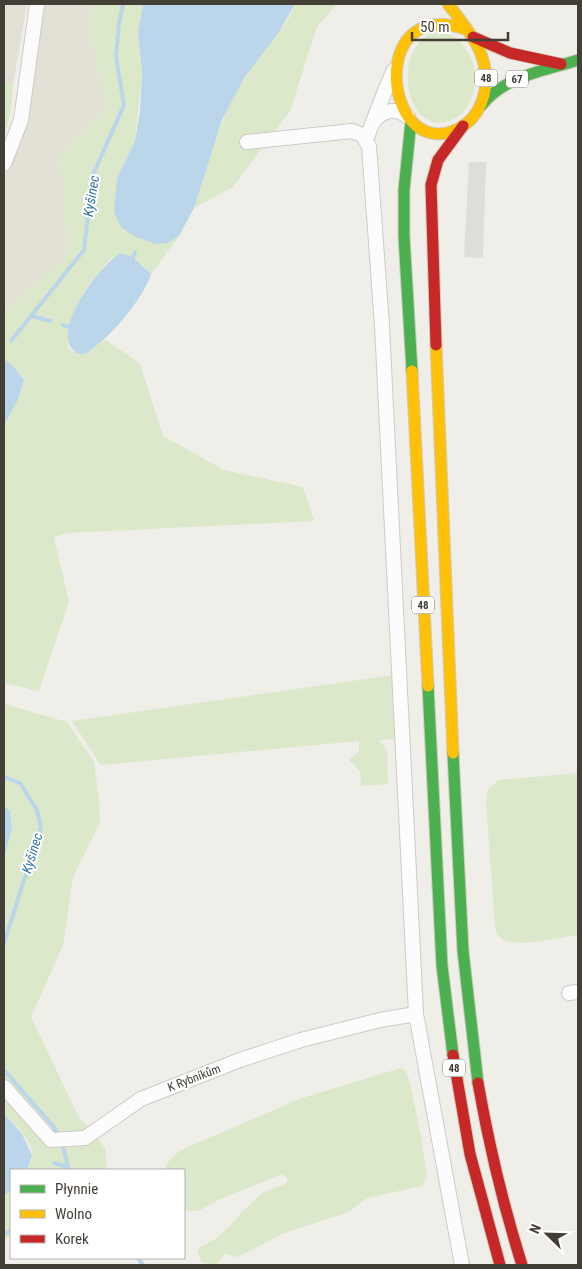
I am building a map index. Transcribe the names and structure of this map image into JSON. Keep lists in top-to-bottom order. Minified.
{"streets":{"main road":["48","67"],"street":["K Rybníkům"]},"crossings":[["48","67"]],"water":["Kyšinec"],"legend":["Płynnie","Wolno","Korek"],"scale_bar":"50 m","north":"top left"}
